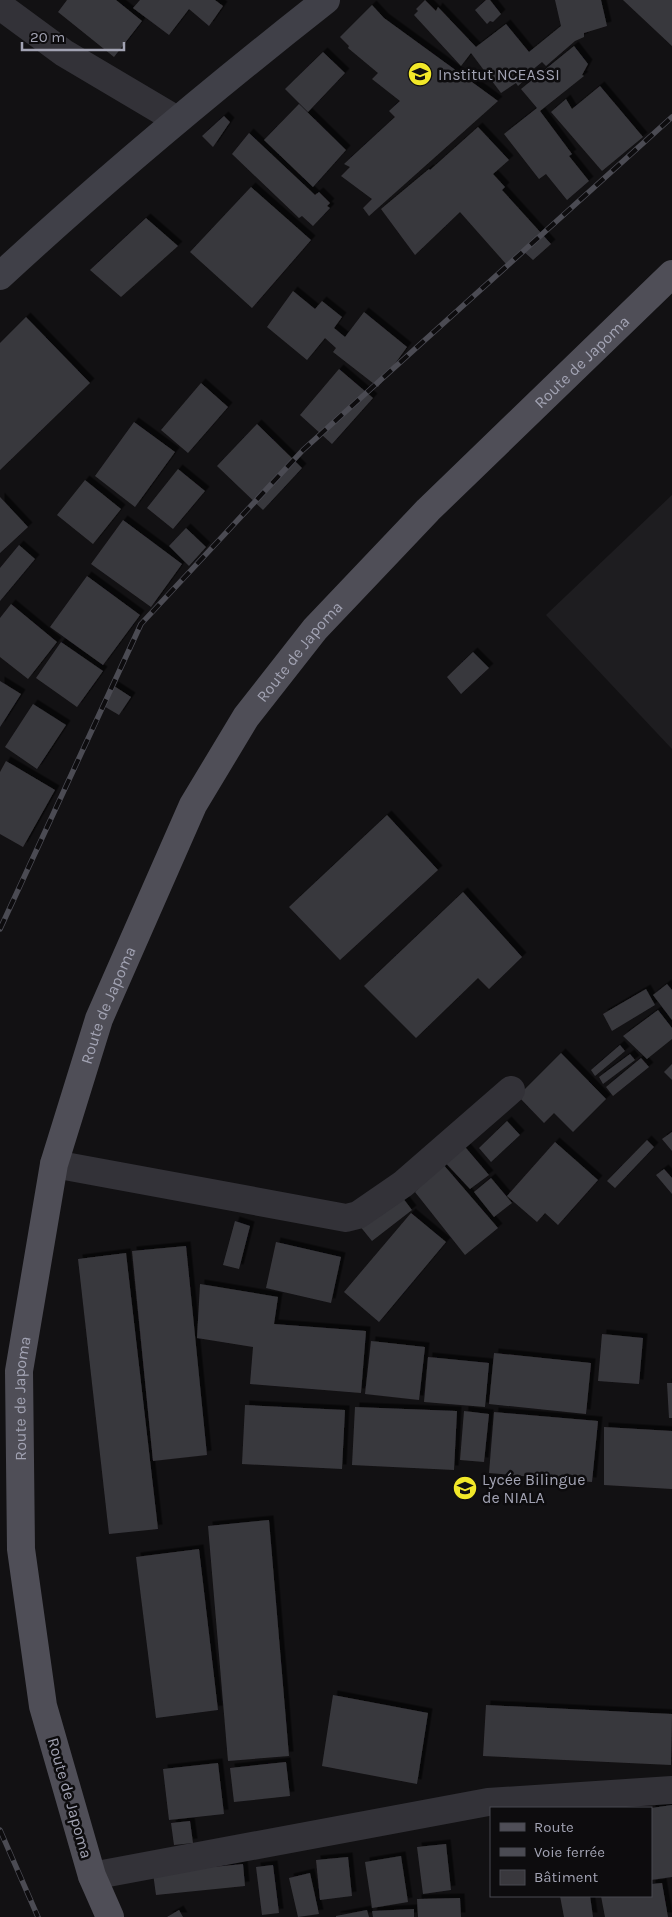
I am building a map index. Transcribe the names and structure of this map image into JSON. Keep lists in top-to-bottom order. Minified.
{"streets":{"main road":["Route de Japoma"]},"places":{"school or university":["Institut NCEASSI","Lycée Bilingue de NIALA"]},"legend":["Route","Voie ferrée","Bâtiment"],"scale_bar":"20 m"}
